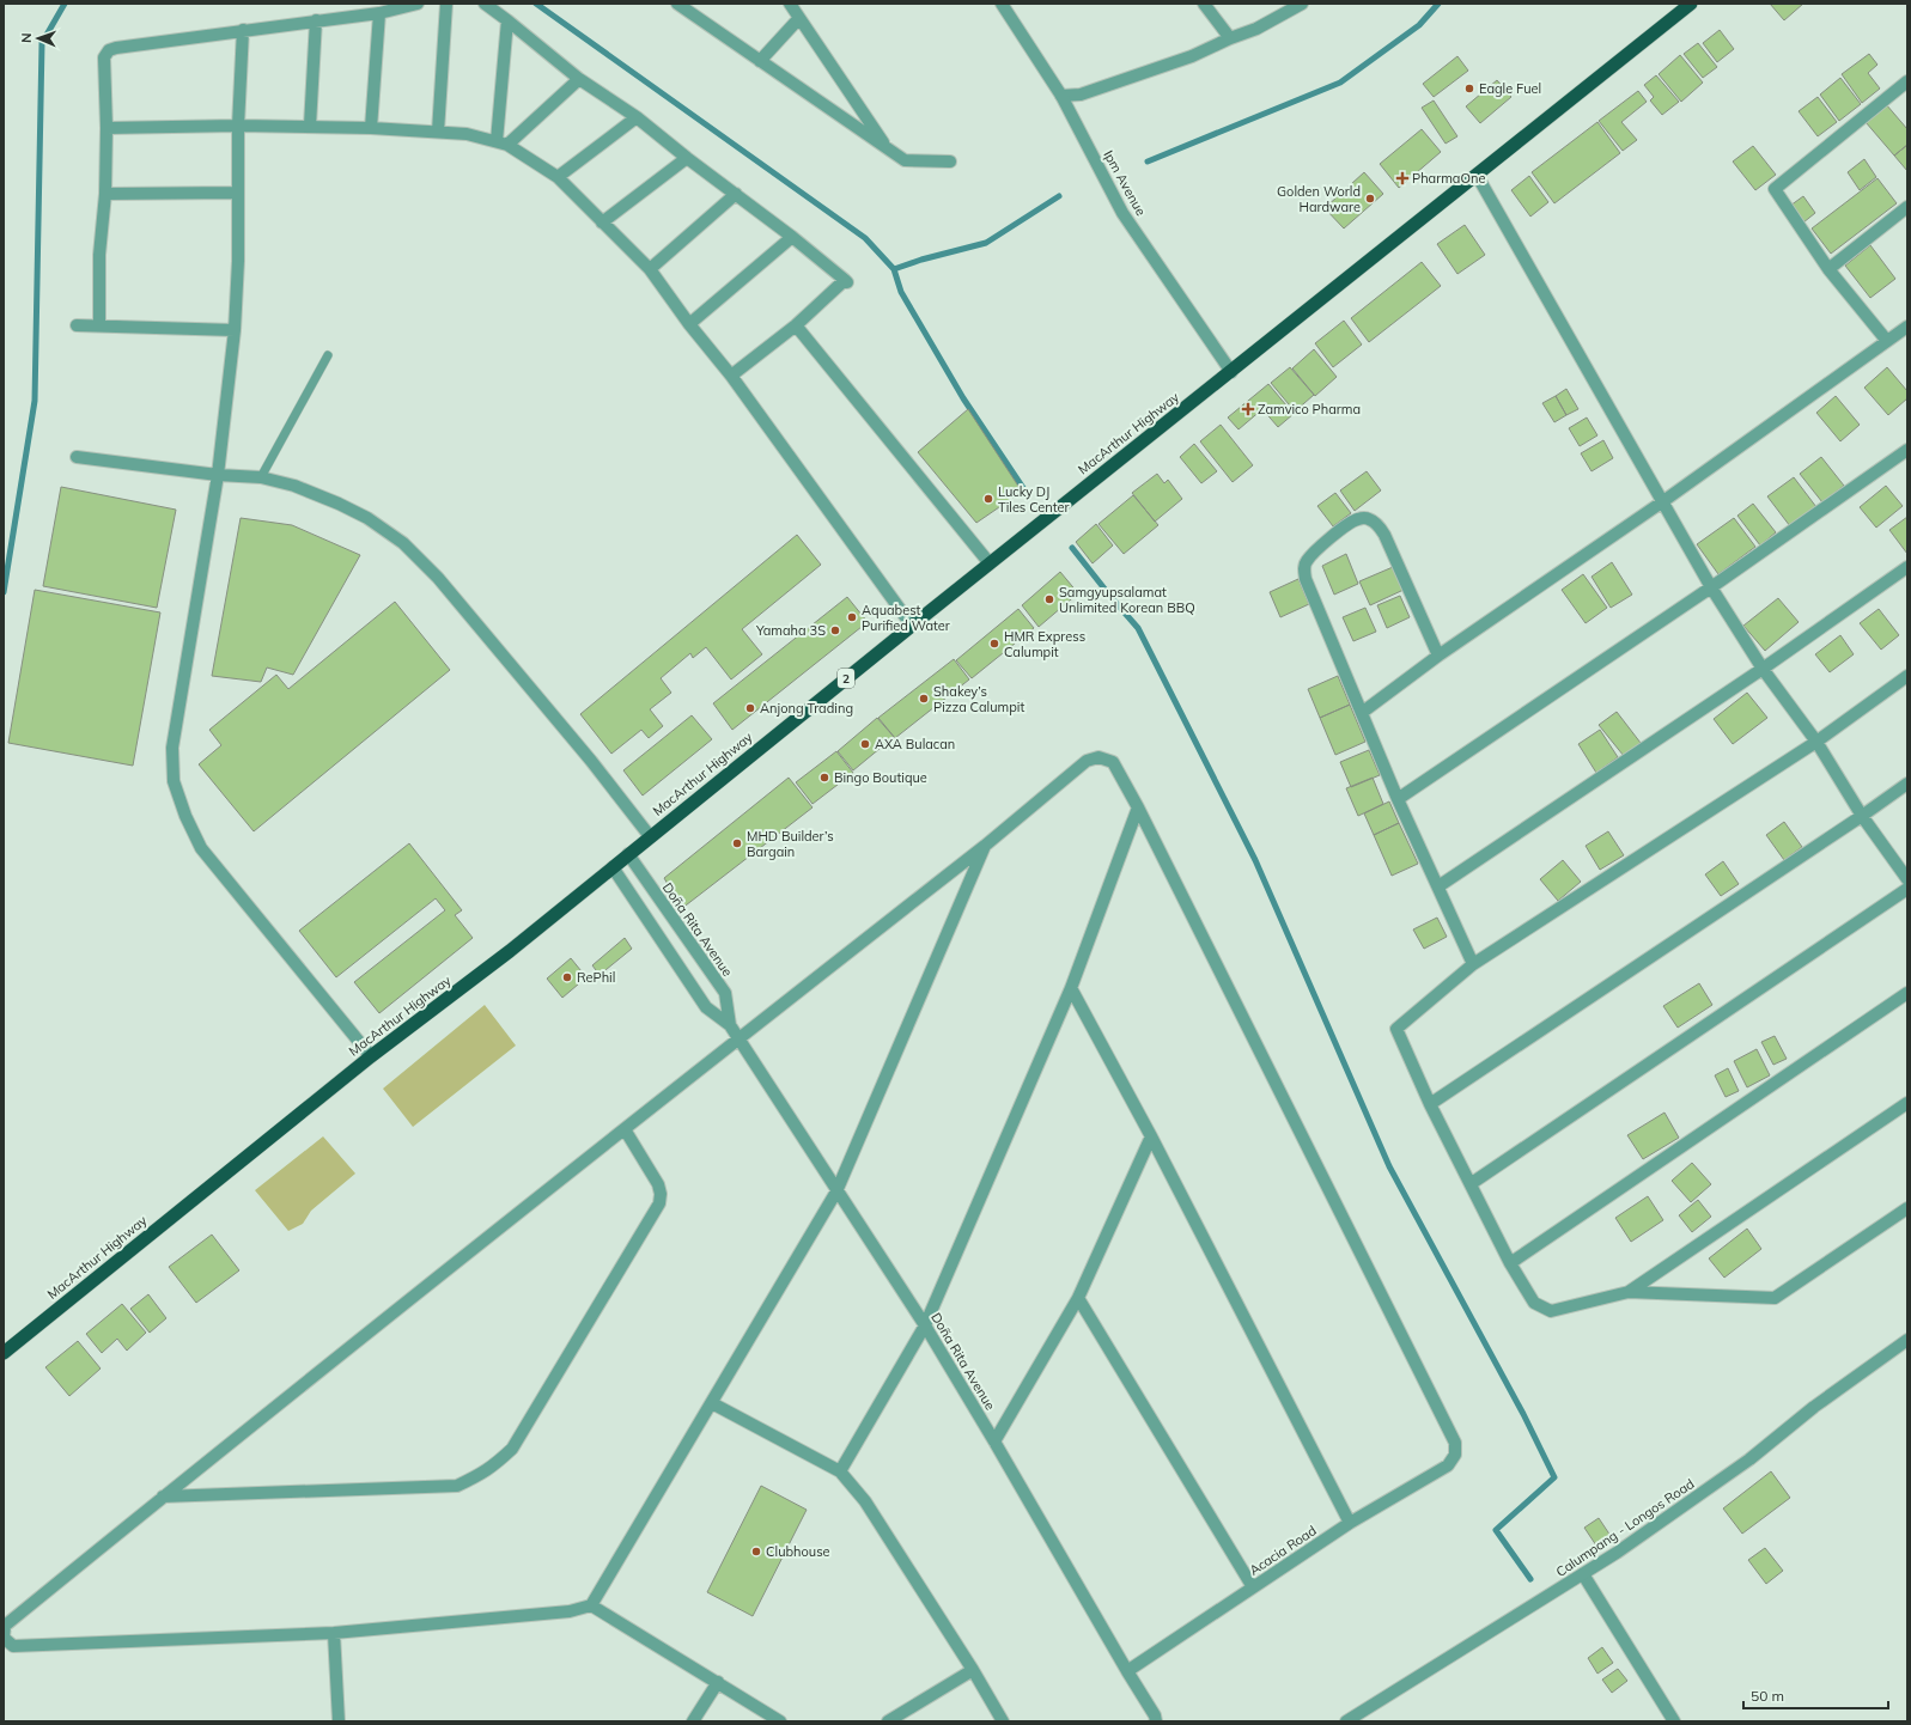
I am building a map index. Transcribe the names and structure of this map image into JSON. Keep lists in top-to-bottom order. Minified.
{"streets":{"highway":["MacArthur Highway","2"],"street":["Ipm Avenue","Doña Rita Avenue","Calumpang - Longos Road","Acacia Road"]},"crossings":[["Ipm Avenue","MacArthur Highway"],["MacArthur Highway","Doña Rita Avenue"],["Doña Rita Avenue","Acacia Road"]],"places":{"other":["Eagle Fuel","Golden World Hardware","Lucky DJ Tiles Center","Samgyupsalamat Unlimited Korean BBQ","Aquabest Purified Water","Yamaha 3S","HMR Express Calumpit","Shakey’s Pizza Calumpit","Anjong Trading","AXA Bulacan","Bingo Boutique","MHD Builder’s Bargain","RePhil","Clubhouse"],"health":["PharmaOne","Zamvico Pharma"]},"scale_bar":"50 m","north":"left"}
